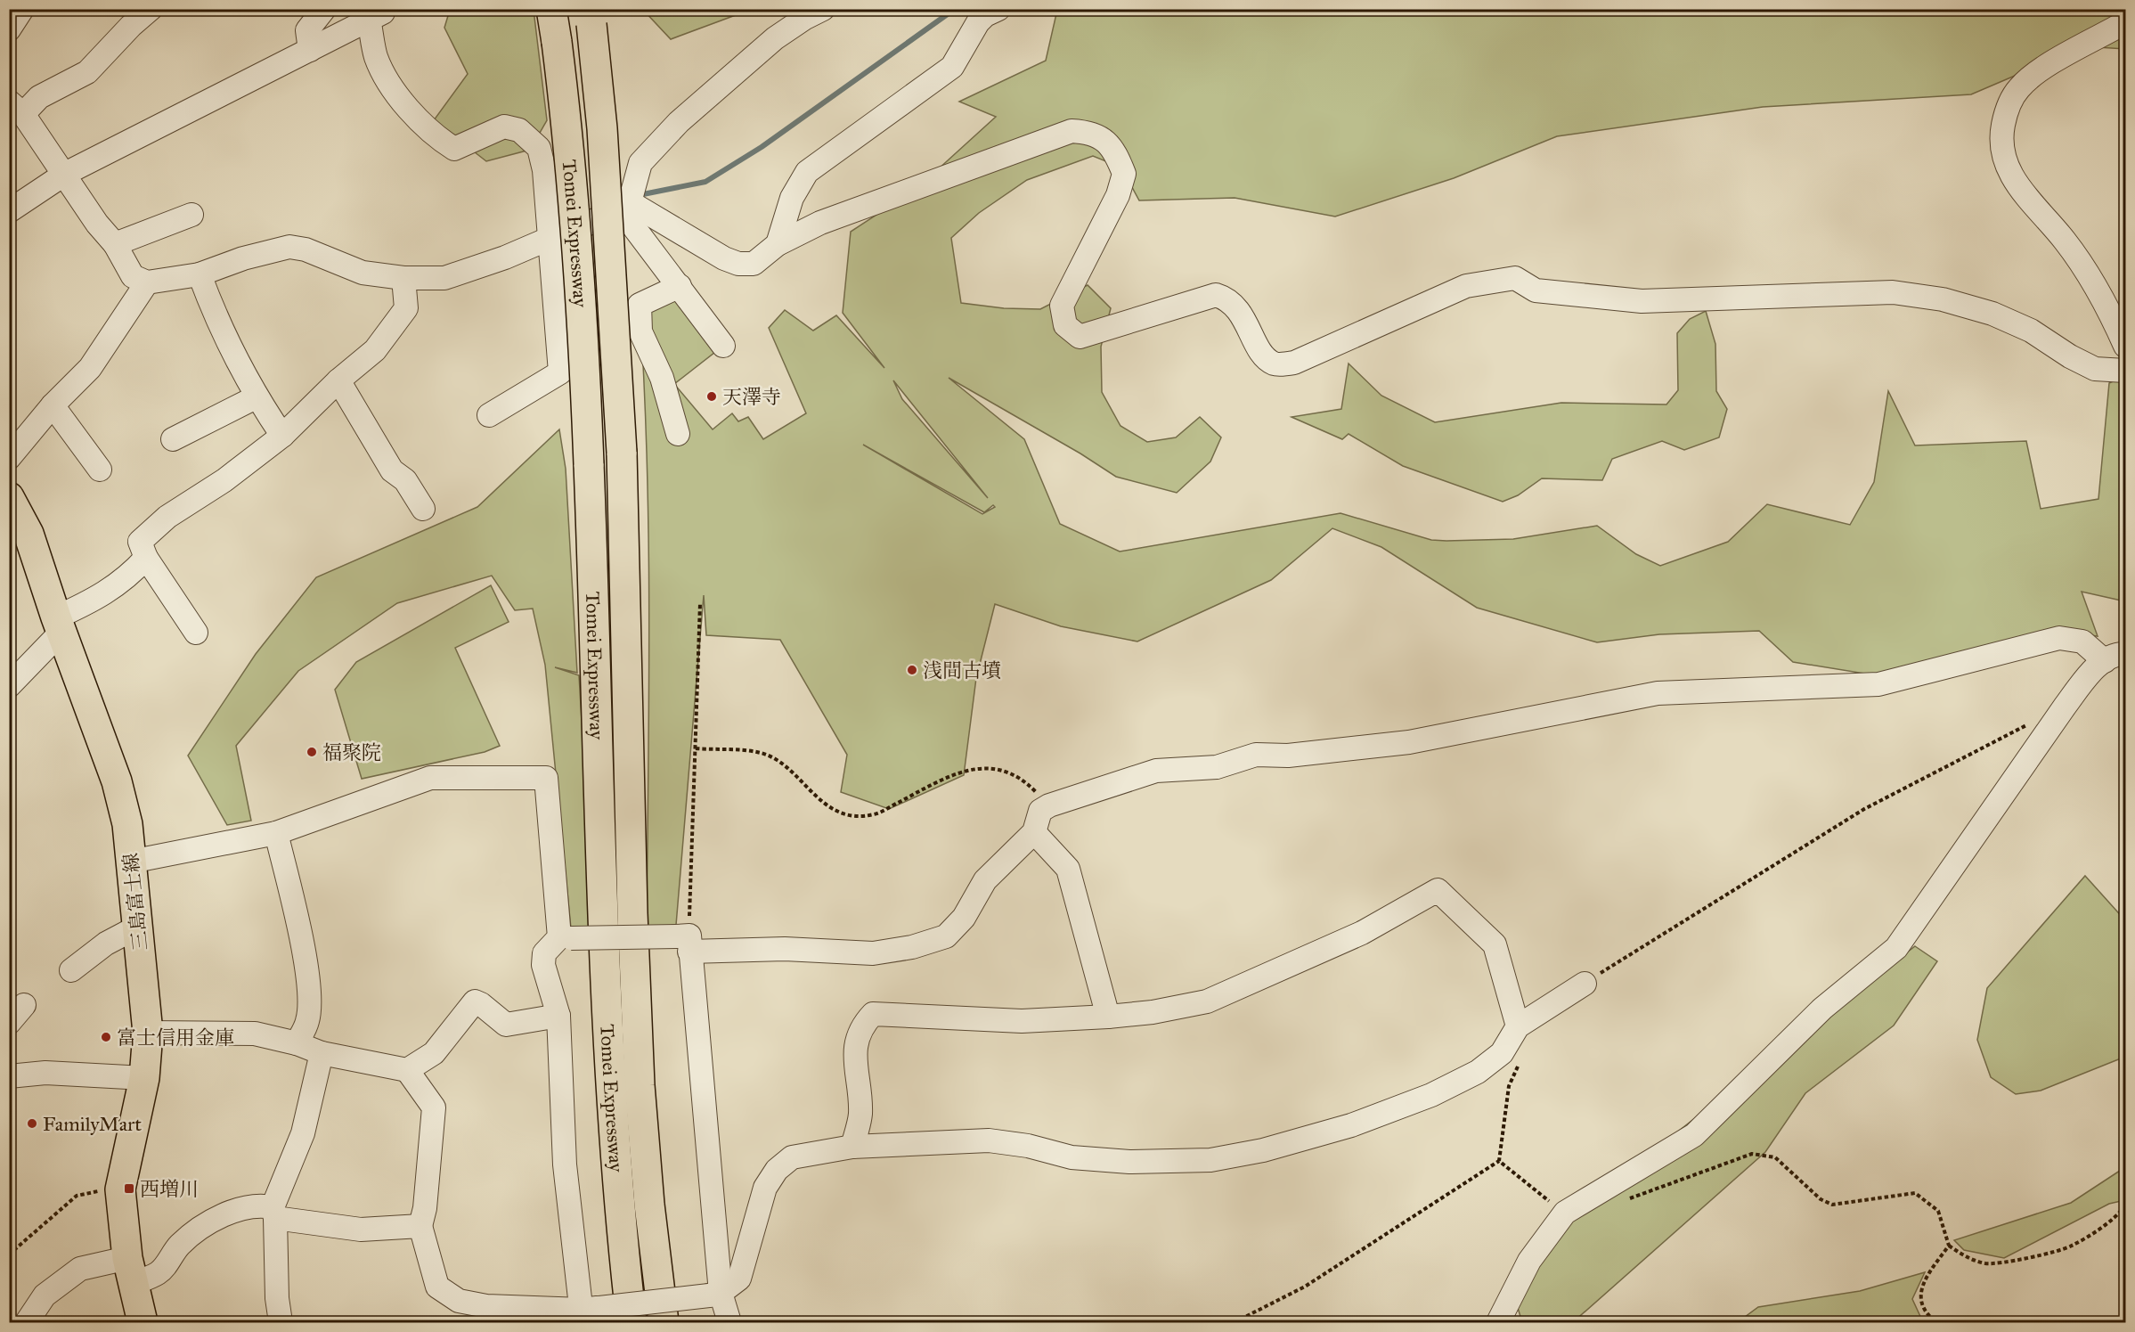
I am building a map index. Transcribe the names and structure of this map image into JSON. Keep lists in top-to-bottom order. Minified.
{"streets":{"main road":["Tomei Expressway","三島富士線"]},"places":{"other":["天澤寺","浅間古墳","福聚院","富士信用金庫","FamilyMart"],"transit":["西増川"]}}
